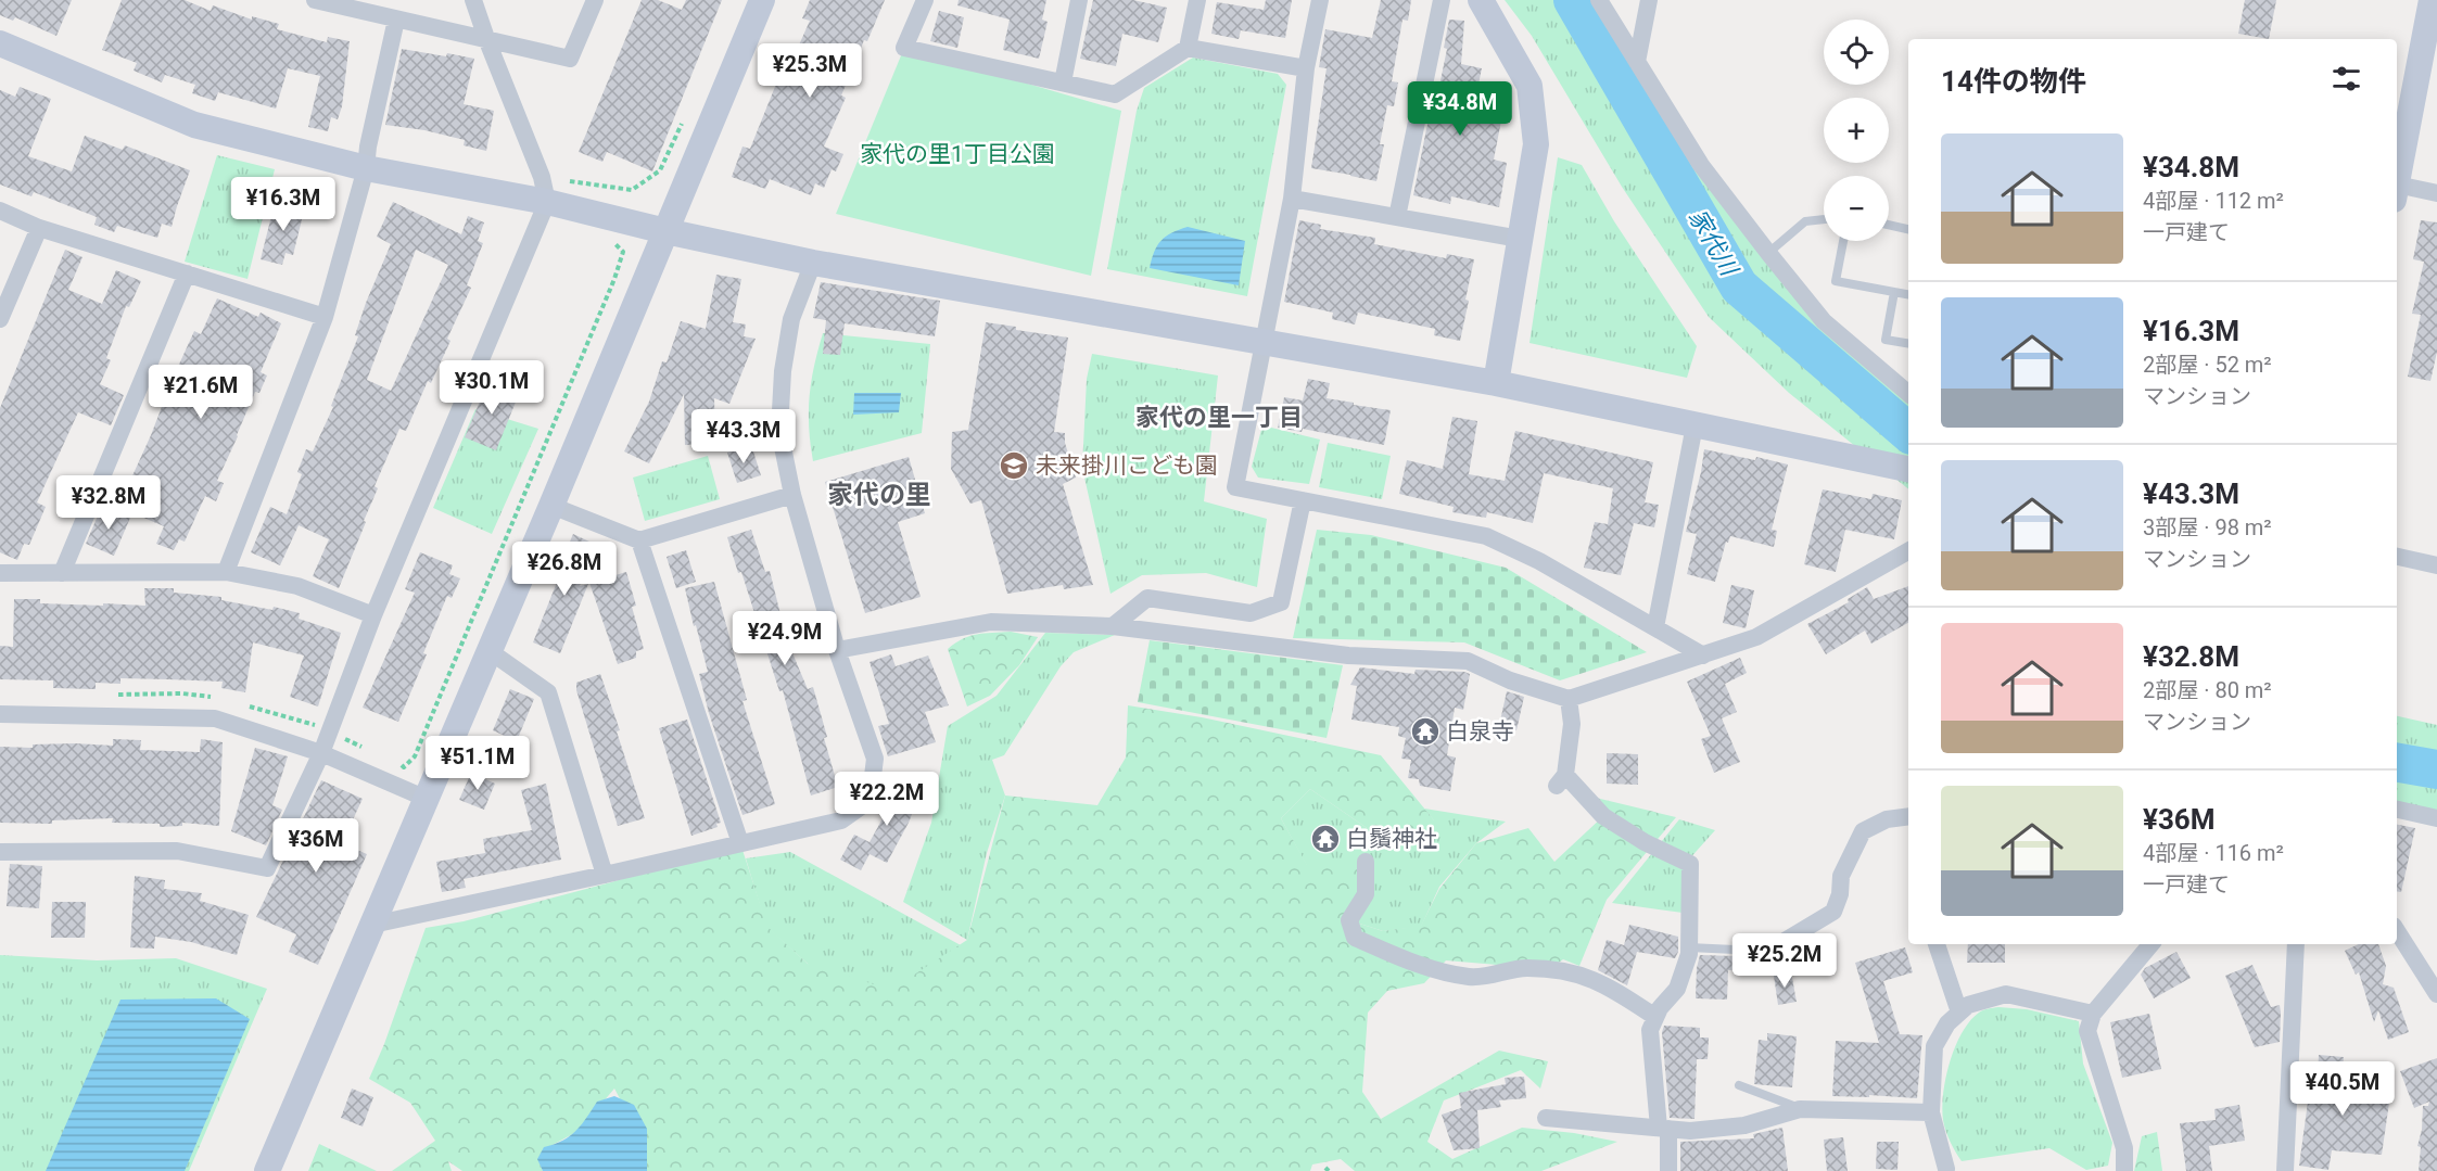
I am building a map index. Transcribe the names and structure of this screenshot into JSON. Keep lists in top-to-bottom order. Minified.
{"districts":["家代の里一丁目","家代の里"],"water":["家代川"],"parks":["家代の里1丁目公園"],"places":{"school or university":["未来掛川こども園"],"temple":["白泉寺","白鬚神社"]},"page":{"map_buttons":["+","−"],"heading":"14件の物件","price":["¥25.3M","¥34.8M","¥16.3M","¥30.1M","¥21.6M","¥43.3M","¥32.8M","¥26.8M","¥24.9M","¥51.1M","¥22.2M","¥36M","¥25.2M","¥40.5M"],"list":[{"name":"¥34.8M","note":"4部屋 · 112 m² · 一戸建て"},{"name":"¥16.3M","note":"2部屋 · 52 m² · マンション"},{"name":"¥43.3M","note":"3部屋 · 98 m² · マンション"},{"name":"¥32.8M","note":"2部屋 · 80 m² · マンション"},{"name":"¥36M","note":"4部屋 · 116 m² · 一戸建て"}]}}
